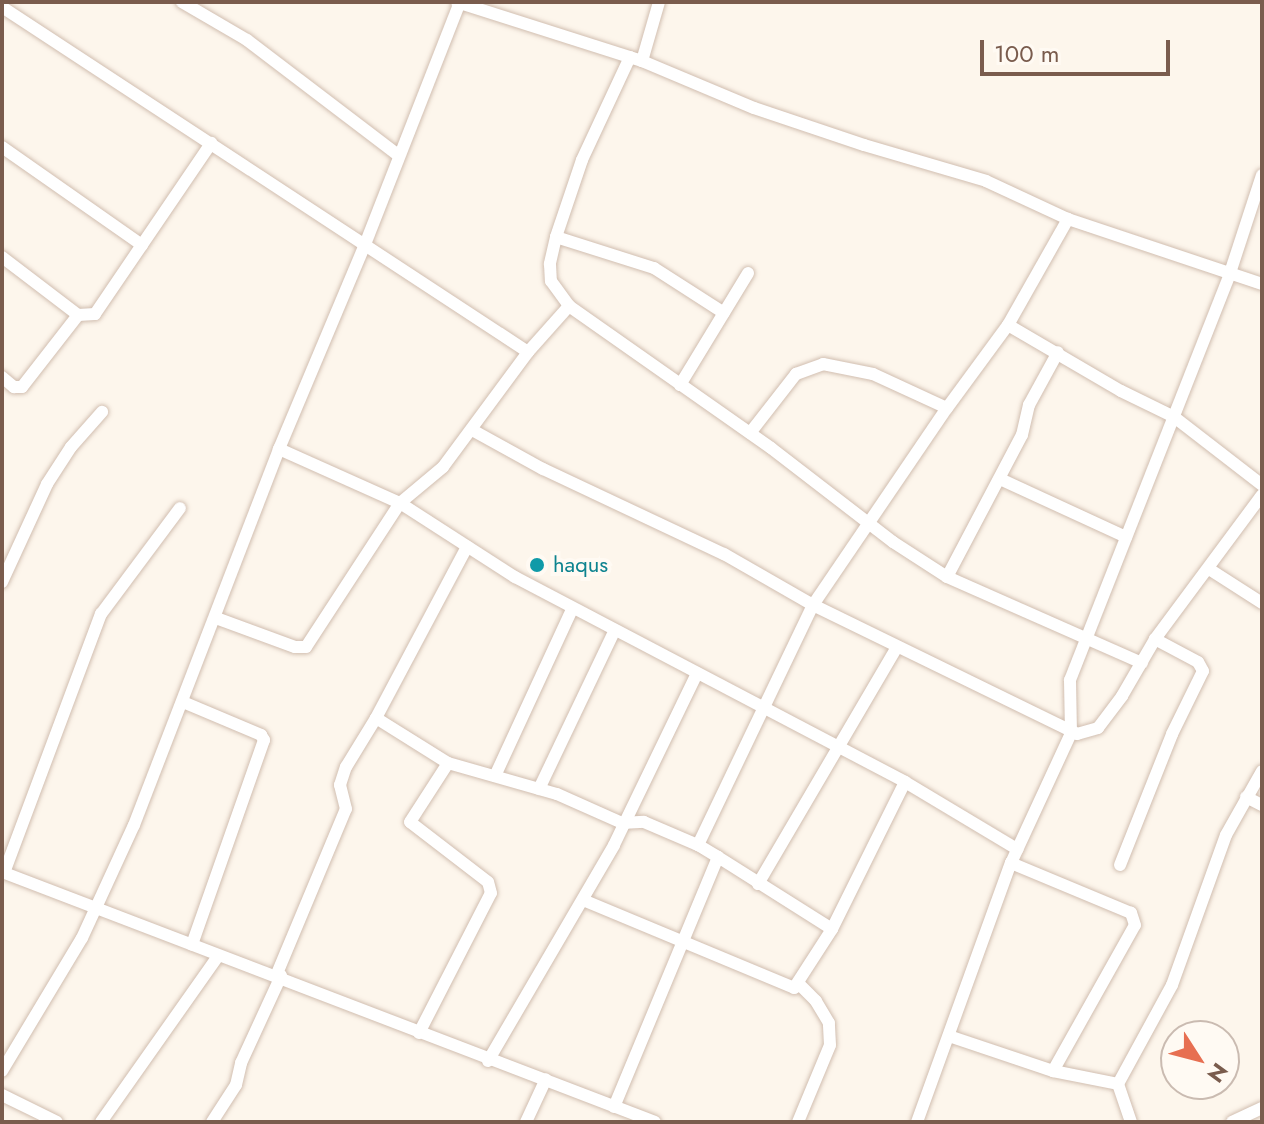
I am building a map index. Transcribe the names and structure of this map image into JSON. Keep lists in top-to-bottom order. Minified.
{"places":["haqus"],"scale_bar":"100 m","north":"bottom right"}
